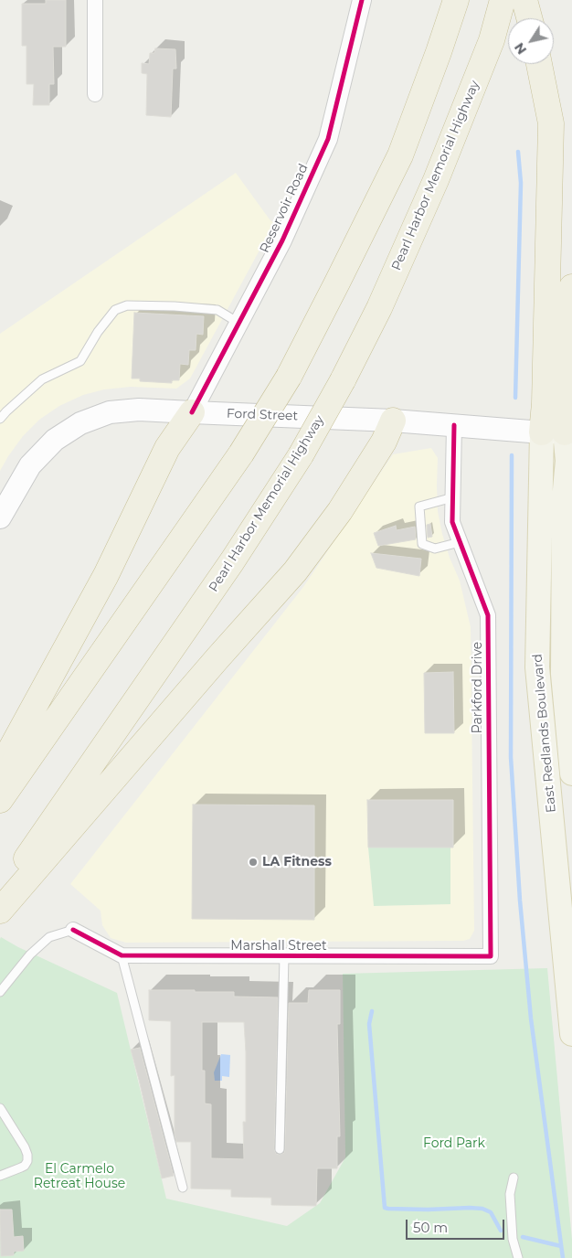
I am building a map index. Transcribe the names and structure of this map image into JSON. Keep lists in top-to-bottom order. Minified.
{"streets":{"highway":["Pearl Harbor Memorial Highway"],"main road":["Ford Street","East Redlands Boulevard"],"street":["Reservoir Road","Parkford Drive","Marshall Street"]},"crossings":[["Reservoir Road","Ford Street"],["Ford Street","Parkford Drive"],["Ford Street","East Redlands Boulevard"],["Parkford Drive","Marshall Street"]],"parks":["Ford Park","El Carmelo Retreat House"],"places":["LA Fitness"],"scale_bar":"50 m","north":"bottom left"}
